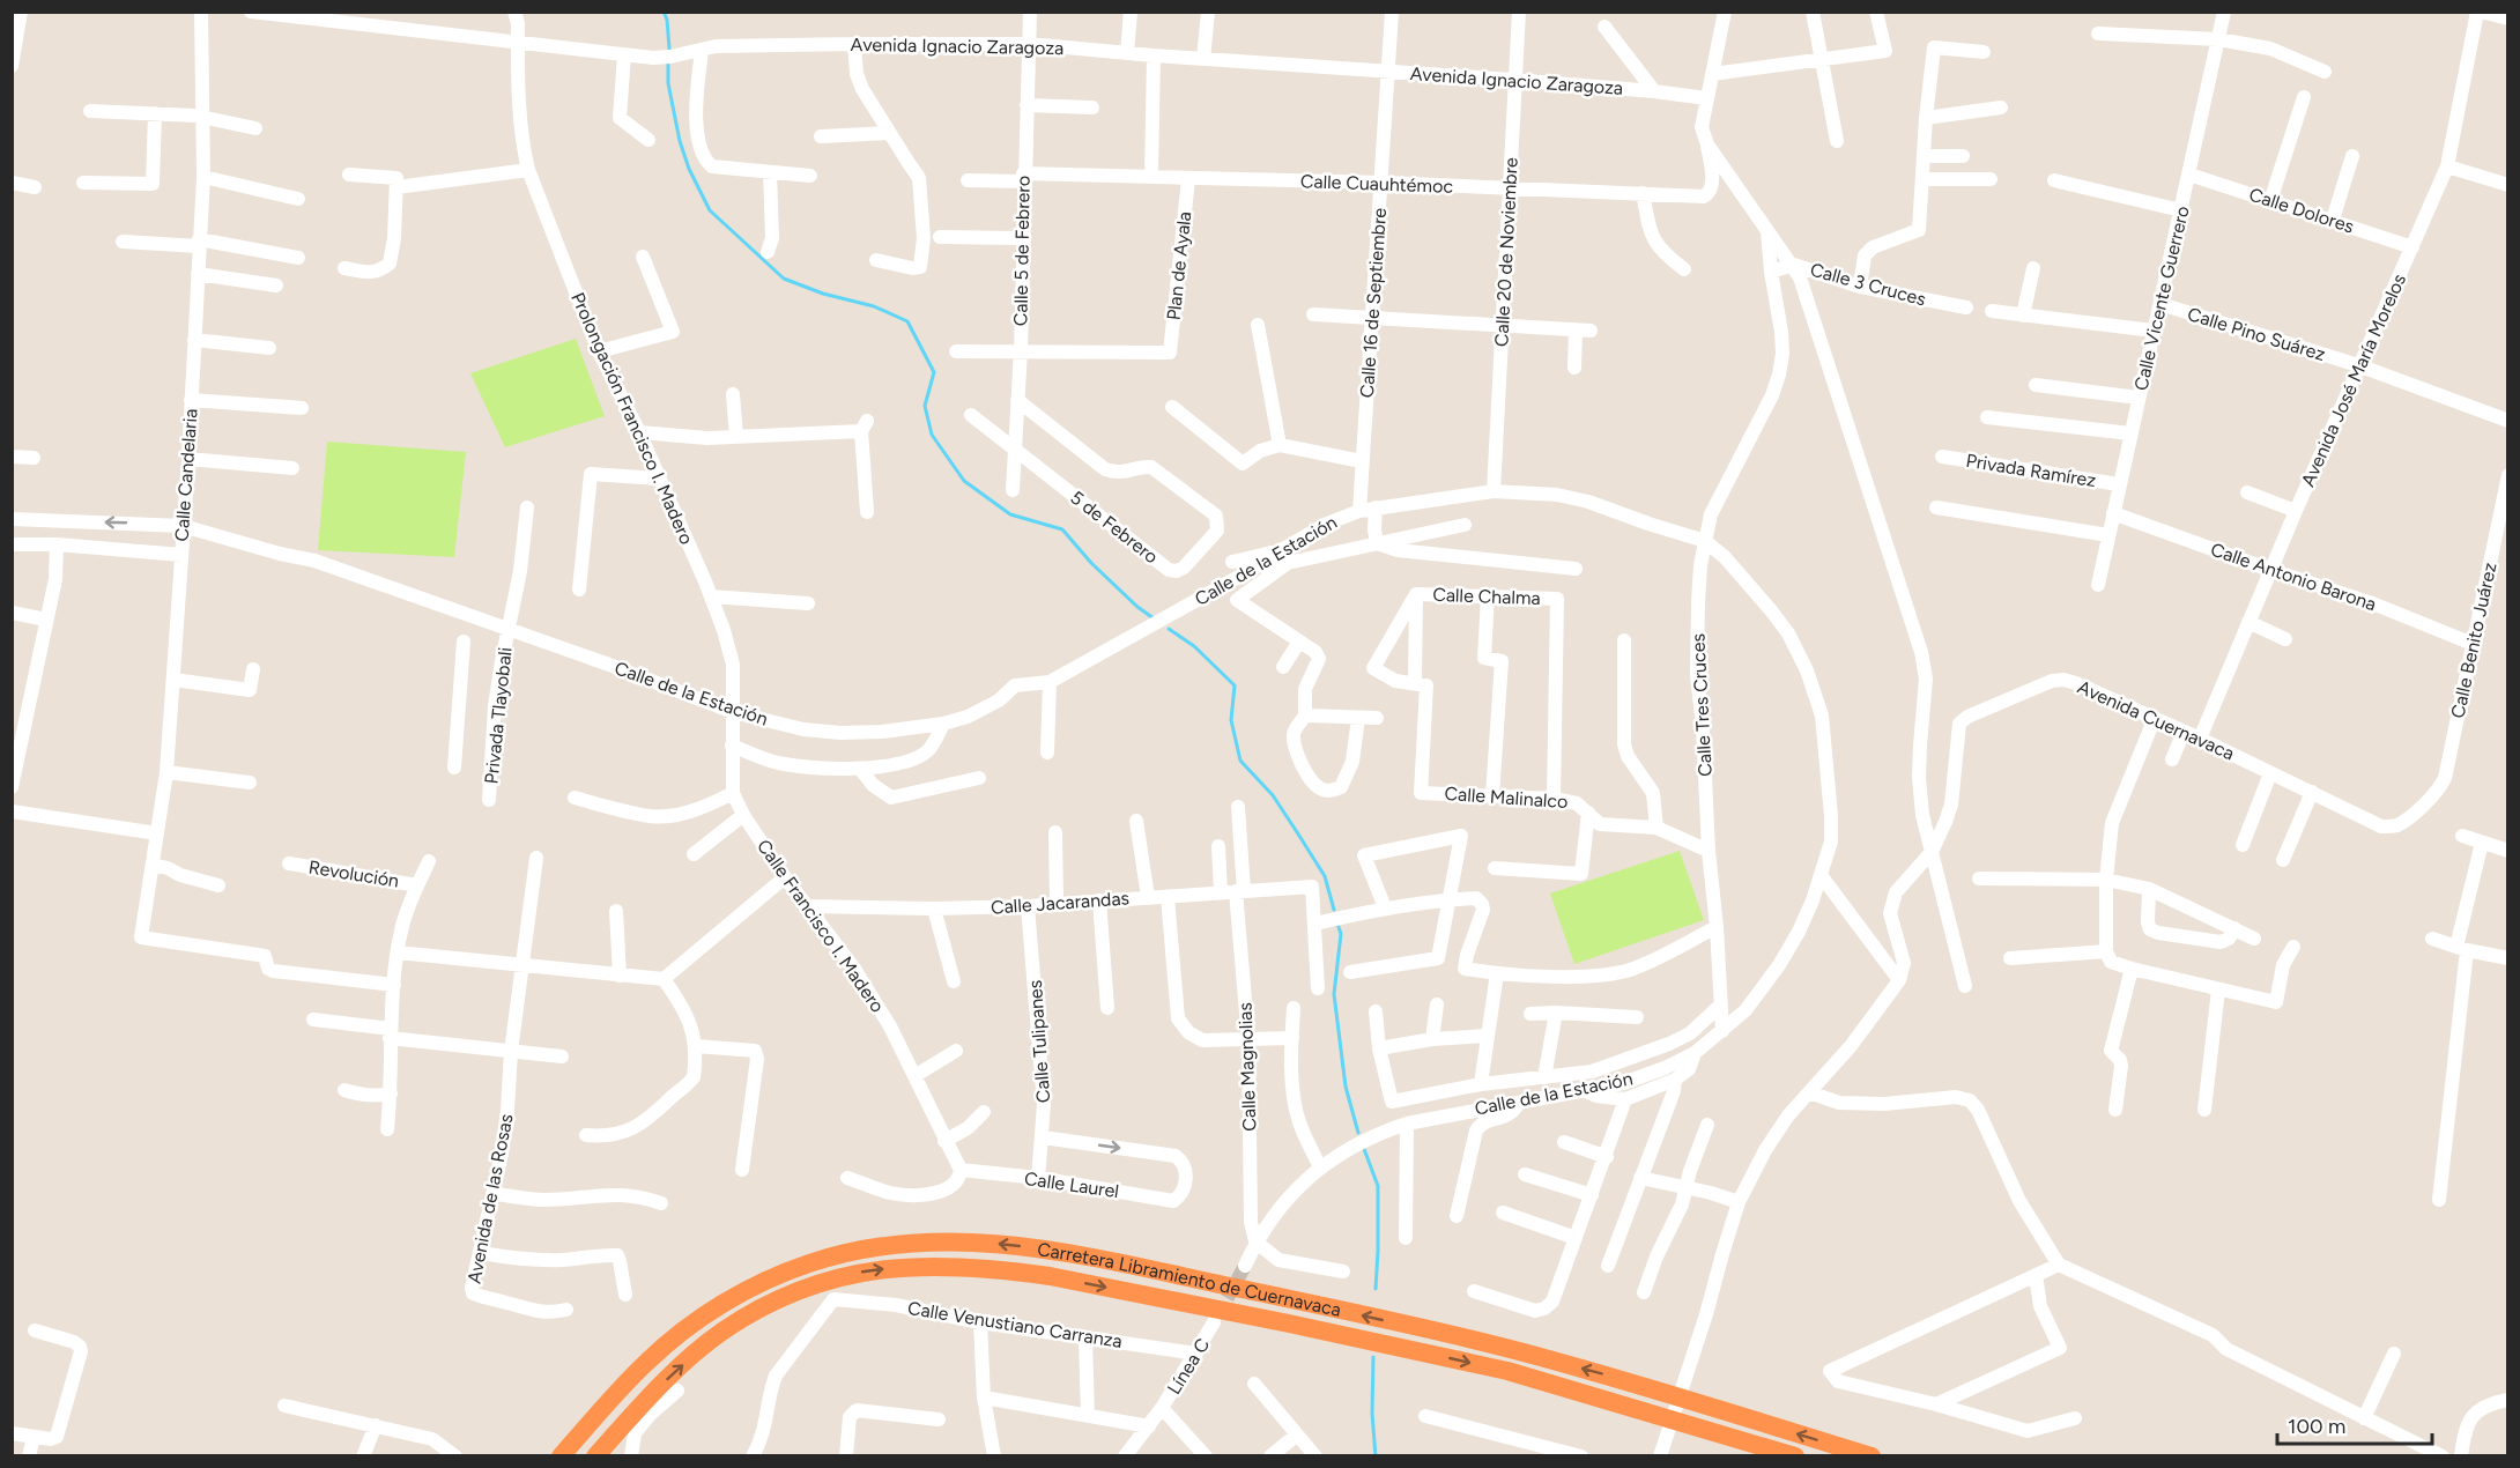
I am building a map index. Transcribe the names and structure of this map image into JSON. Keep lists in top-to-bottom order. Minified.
{"streets":{"highway":["Carretera Libramiento de Cuernavaca"],"street":["Avenida Ignacio Zaragoza","Calle Cuauhtémoc","Calle Dolores","Calle 5 de Febrero","Calle 20 de Noviembre","Plan de Ayala","Calle 3 Cruces","Calle Vicente Guerrero","Calle 16 de Septiembre","Calle Pino Suárez","Avenida José María Morelos","Prolongación Francisco I. Madero","Privada Ramírez","Calle Candelaria","5 de Febrero","Calle de la Estación","Calle Antonio Barona","Calle Chalma","Calle Benito Juárez","Calle Tres Cruces","Privada Tlayobali","Avenida Cuernavaca","Calle Malinalco","Revolución","Calle Jacarandas","Calle Francisco I. Madero","Calle Tulipanes","Calle Magnolias","Calle Laurel","Avenida de las Rosas","Calle Venustiano Carranza","Línea C"]},"crossings":[["Avenida Ignacio Zaragoza","Calle 5 de Febrero"],["Avenida Ignacio Zaragoza","Calle 20 de Noviembre"],["Avenida Ignacio Zaragoza","Calle 16 de Septiembre"],["Avenida Ignacio Zaragoza","Prolongación Francisco I. Madero"],["Calle Cuauhtémoc","Calle 5 de Febrero"],["Calle Cuauhtémoc","Calle 20 de Noviembre"],["Calle Cuauhtémoc","Plan de Ayala"],["Calle Cuauhtémoc","Calle 16 de Septiembre"],["Calle Dolores","Calle Vicente Guerrero"],["Calle Dolores","Avenida José María Morelos"],["Calle 5 de Febrero","Plan de Ayala"],["Calle 5 de Febrero","5 de Febrero"],["Calle 20 de Noviembre","Calle de la Estación"],["Calle 3 Cruces","Calle Tres Cruces"],["Calle Vicente Guerrero","Calle Pino Suárez"],["Calle Vicente Guerrero","Privada Ramírez"],["Calle Vicente Guerrero","Calle Antonio Barona"],["Calle 16 de Septiembre","Calle de la Estación"],["Calle Pino Suárez","Avenida José María Morelos"],["Avenida José María Morelos","Calle Antonio Barona"],["Avenida José María Morelos","Avenida Cuernavaca"],["Prolongación Francisco I. Madero","Calle de la Estación"],["Prolongación Francisco I. Madero","Calle Francisco I. Madero"],["Calle Candelaria","Calle de la Estación"],["Calle de la Estación","Calle Tres Cruces"],["Calle de la Estación","Privada Tlayobali"],["Calle de la Estación","Calle Francisco I. Madero"],["Calle de la Estación","Calle Magnolias"],["Calle Antonio Barona","Calle Benito Juárez"],["Calle Chalma","Calle Malinalco"],["Calle Benito Juárez","Avenida Cuernavaca"],["Calle Jacarandas","Calle Francisco I. Madero"],["Calle Jacarandas","Calle Tulipanes"],["Calle Jacarandas","Calle Magnolias"],["Calle Francisco I. Madero","Calle Laurel"],["Calle Tulipanes","Calle Laurel"],["Calle Venustiano Carranza","Línea C"]],"scale_bar":"100 m"}
